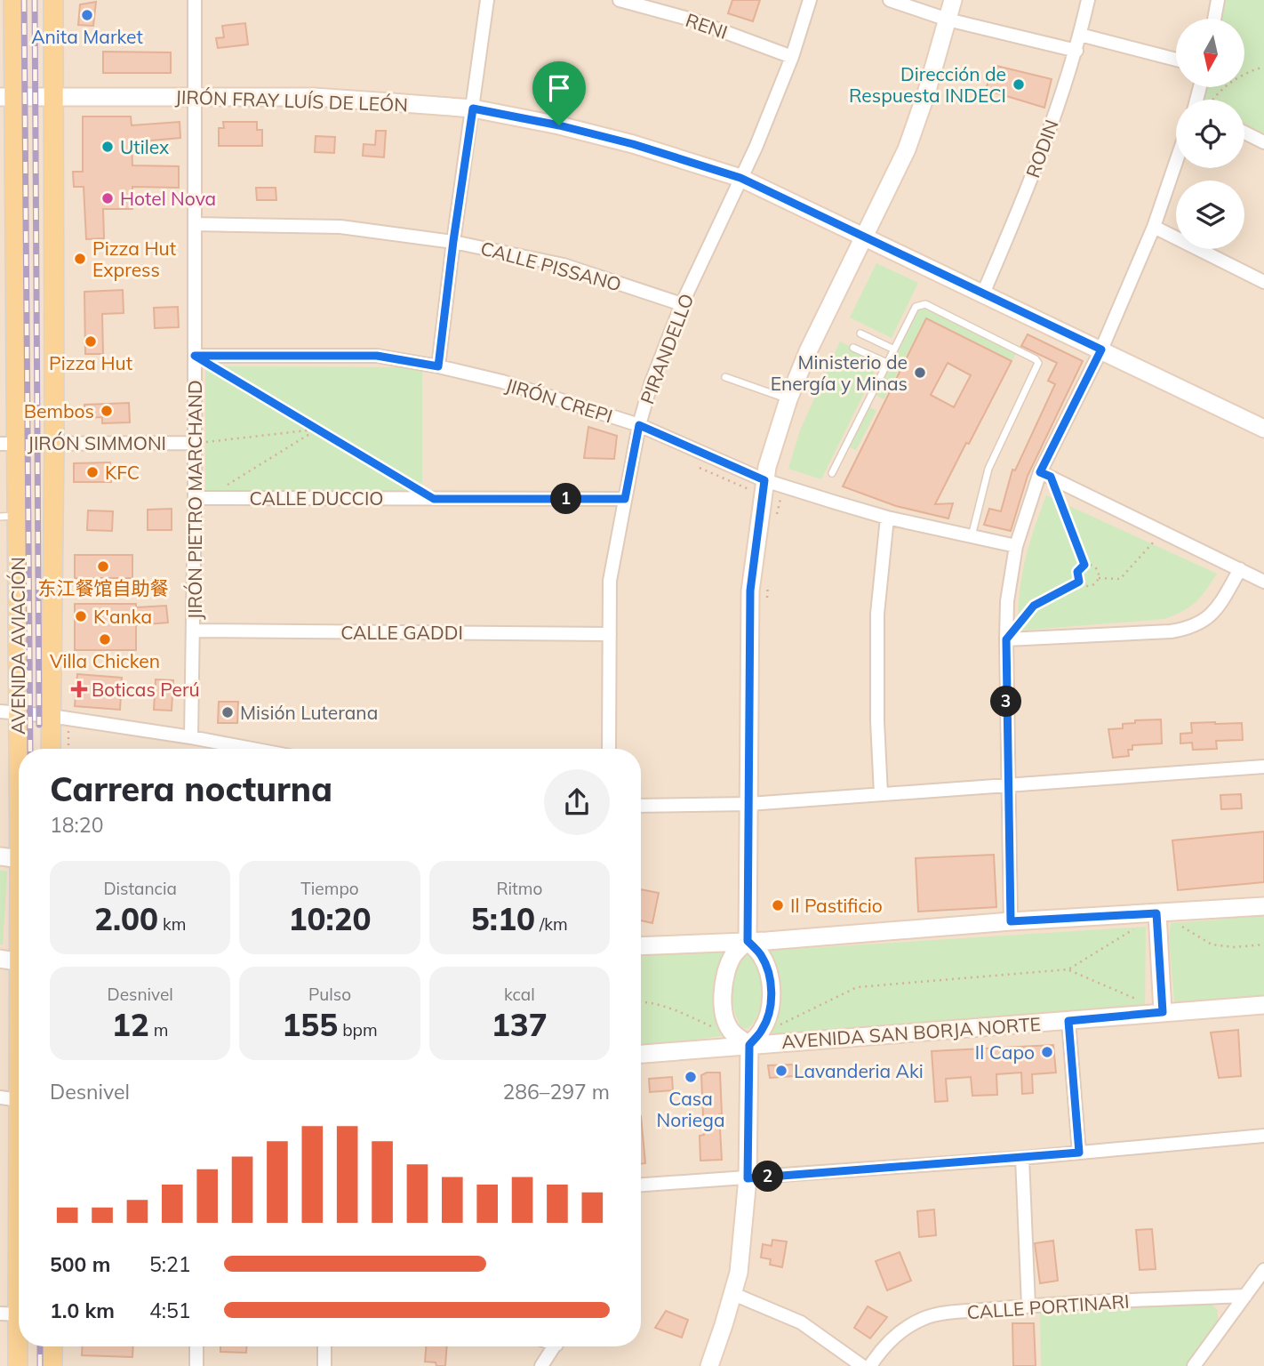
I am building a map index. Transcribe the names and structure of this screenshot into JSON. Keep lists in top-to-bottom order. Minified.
{"streets":{"main road":["AVENIDA AVIACIÓN"],"street":["RENI","JIRÓN FRAY LUÍS DE LEÓN","RODIN","CALLE PISSANO","PIRANDELLO","JIRÓN CREPI","JIRÓN SIMMONI","CALLE DUCCIO","JIRÓN PIETRO MARCHAND","CALLE GADDI","AVENIDA SAN BORJA NORTE","CALLE PORTINARI"]},"crossings":[["RENI","PIRANDELLO"],["JIRÓN FRAY LUÍS DE LEÓN","RODIN"],["JIRÓN FRAY LUÍS DE LEÓN","PIRANDELLO"],["JIRÓN FRAY LUÍS DE LEÓN","JIRÓN PIETRO MARCHAND"],["JIRÓN FRAY LUÍS DE LEÓN","AVENIDA AVIACIÓN"],["CALLE PISSANO","PIRANDELLO"],["CALLE PISSANO","JIRÓN PIETRO MARCHAND"],["PIRANDELLO","JIRÓN CREPI"],["PIRANDELLO","CALLE DUCCIO"],["PIRANDELLO","CALLE GADDI"],["JIRÓN CREPI","JIRÓN PIETRO MARCHAND"],["JIRÓN SIMMONI","JIRÓN PIETRO MARCHAND"],["JIRÓN SIMMONI","AVENIDA AVIACIÓN"],["CALLE DUCCIO","JIRÓN PIETRO MARCHAND"],["JIRÓN PIETRO MARCHAND","CALLE GADDI"]],"places":{"other":["Anita Market","Dirección de Respuesta INDECI","Utilex","Hotel Nova","Pizza Hut Express","Pizza Hut","Ministerio de Energía y Minas","Bembos","KFC","东江餐馆自助餐","K'anka","Villa Chicken","Misión Luterana","Il Pastificio","Il Capo","Lavanderia Aki","Casa Noriega"],"health":["Boticas Perú"]},"north":"bottom","page":{"pins":["1","3","2"],"heading":["Carrera nocturna","18:20"],"stats":[["Distancia","2.00 km"],["Tiempo","10:20"],["Ritmo","5:10 /km"],["Desnivel","12 m"],["Pulso","155 bpm"],["kcal","137"]],"chart":["Desnivel","286–297 m"],"list":[{"name":"500 m","note":"5:21"},{"name":"1.0 km","note":"4:51"}]}}
